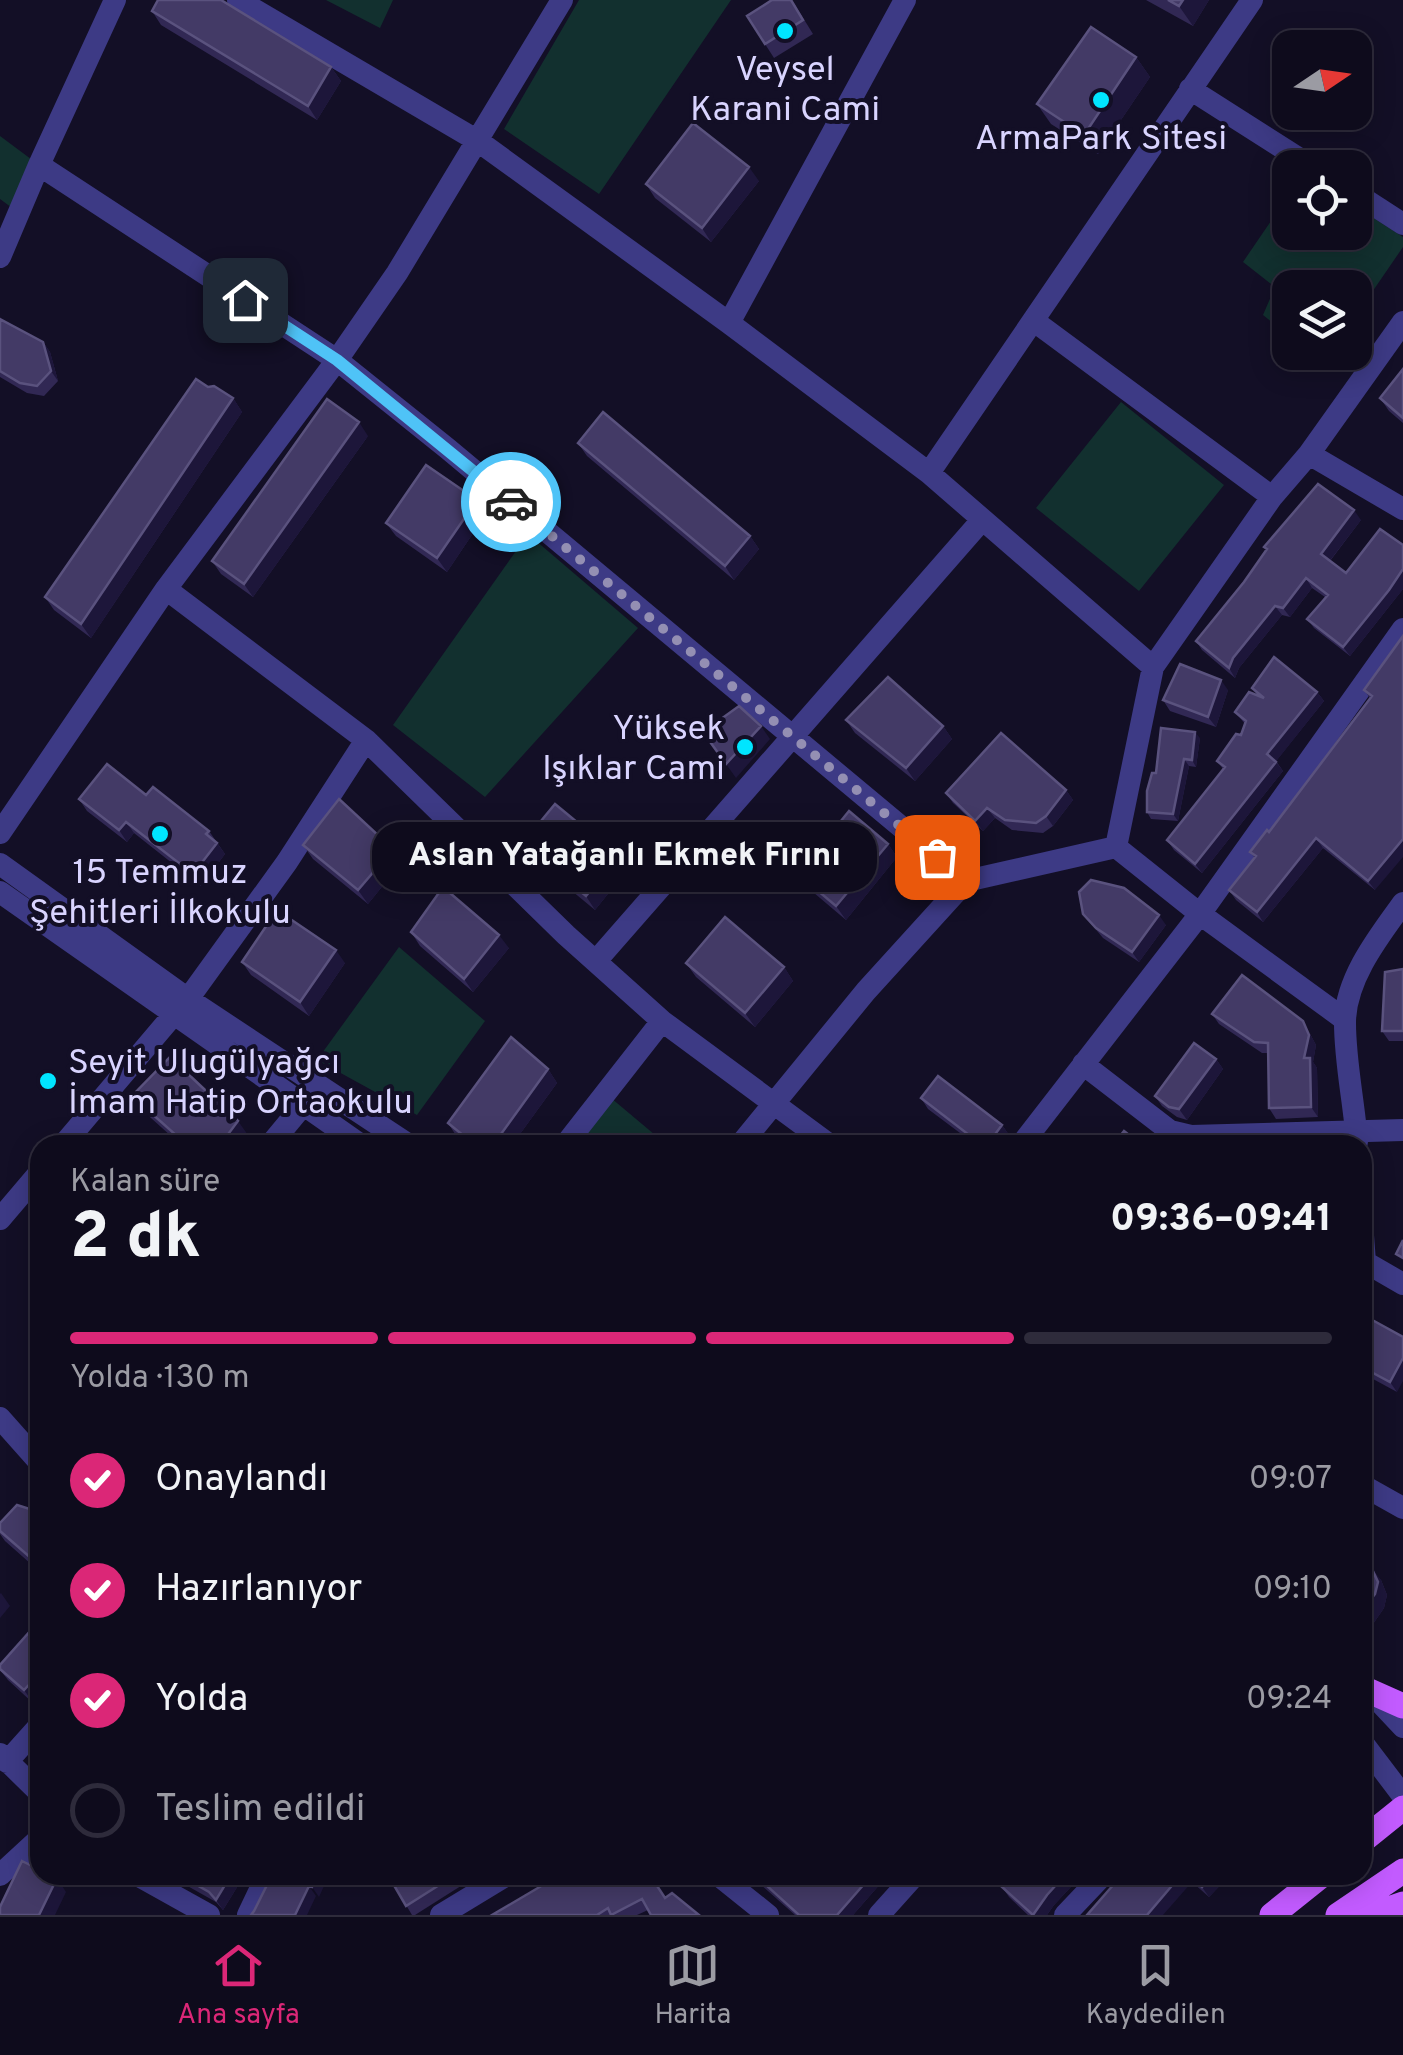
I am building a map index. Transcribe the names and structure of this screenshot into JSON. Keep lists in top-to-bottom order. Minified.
{"places":["Veysel Karani Cami","ArmaPark Sitesi","Yüksek Işıklar Cami","15 Temmuz Şehitleri İlkokulu","Aslan Yatağanlı Ekmek Fırını","Seyit Ulugülyağcı İmam Hatip Ortaokulu"],"north":"right","page":{"bubble":"Aslan Yatağanlı Ekmek Fırını","heading":["2 dk","Kalan süre","09:36–09:41"],"bar":"Yolda · 130 m","list":[["Onaylandı","09:07"],["Hazırlanıyor","09:10"],["Yolda","09:24"],"Teslim edildi"],"tabs":["Ana sayfa","Harita","Kaydedilen"]}}
